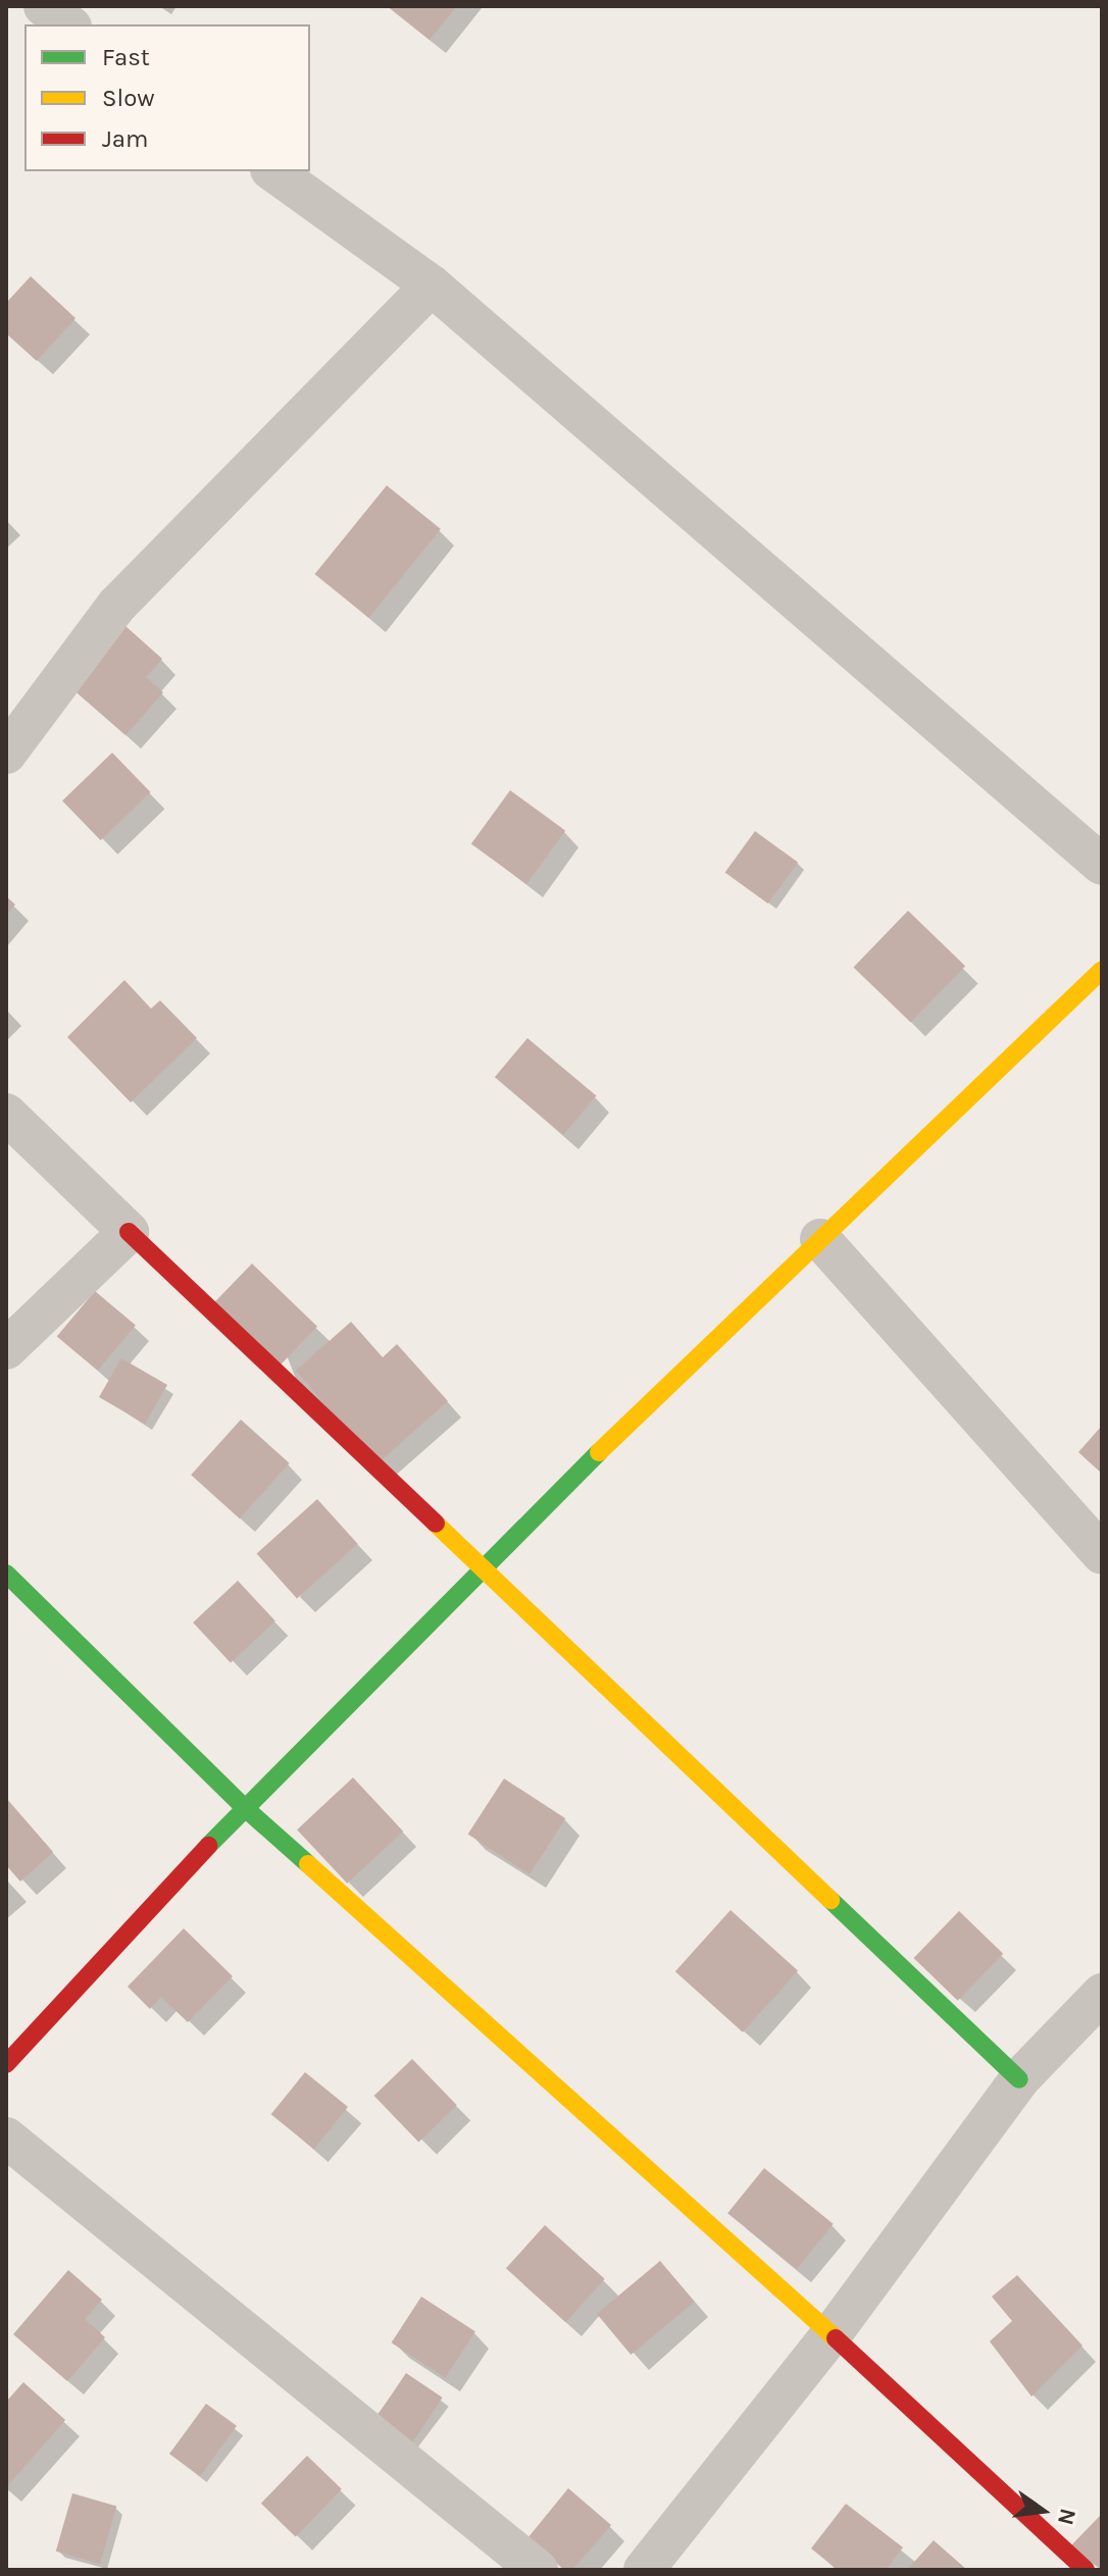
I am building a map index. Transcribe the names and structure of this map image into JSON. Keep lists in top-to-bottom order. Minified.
{"legend":["Fast","Slow","Jam"],"north":"right"}
